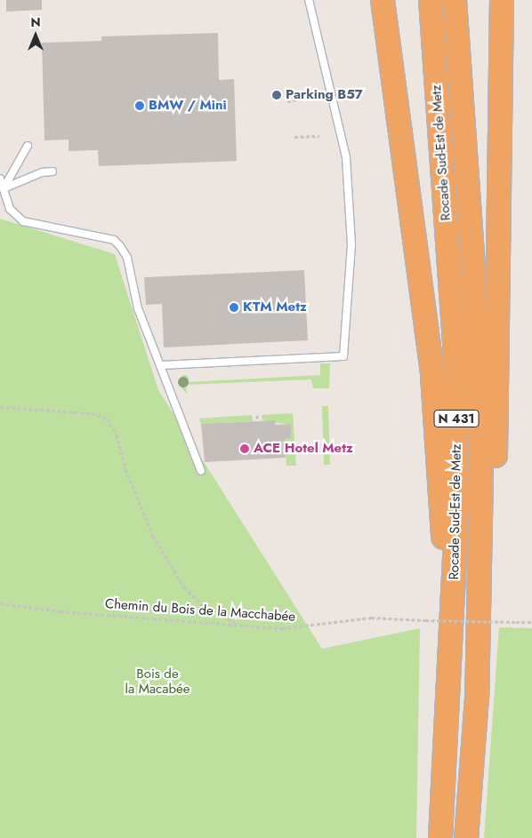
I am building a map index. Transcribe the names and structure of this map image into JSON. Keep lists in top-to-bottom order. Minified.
{"streets":{"highway":["Rocade Sud-Est de Metz","N 431"],"path":["Chemin du Bois de la Macchabée"]},"parks":["Bois de la Macabée"],"places":["Parking B57","BMW / Mini","KTM Metz","ACE Hotel Metz"],"north":"top"}
